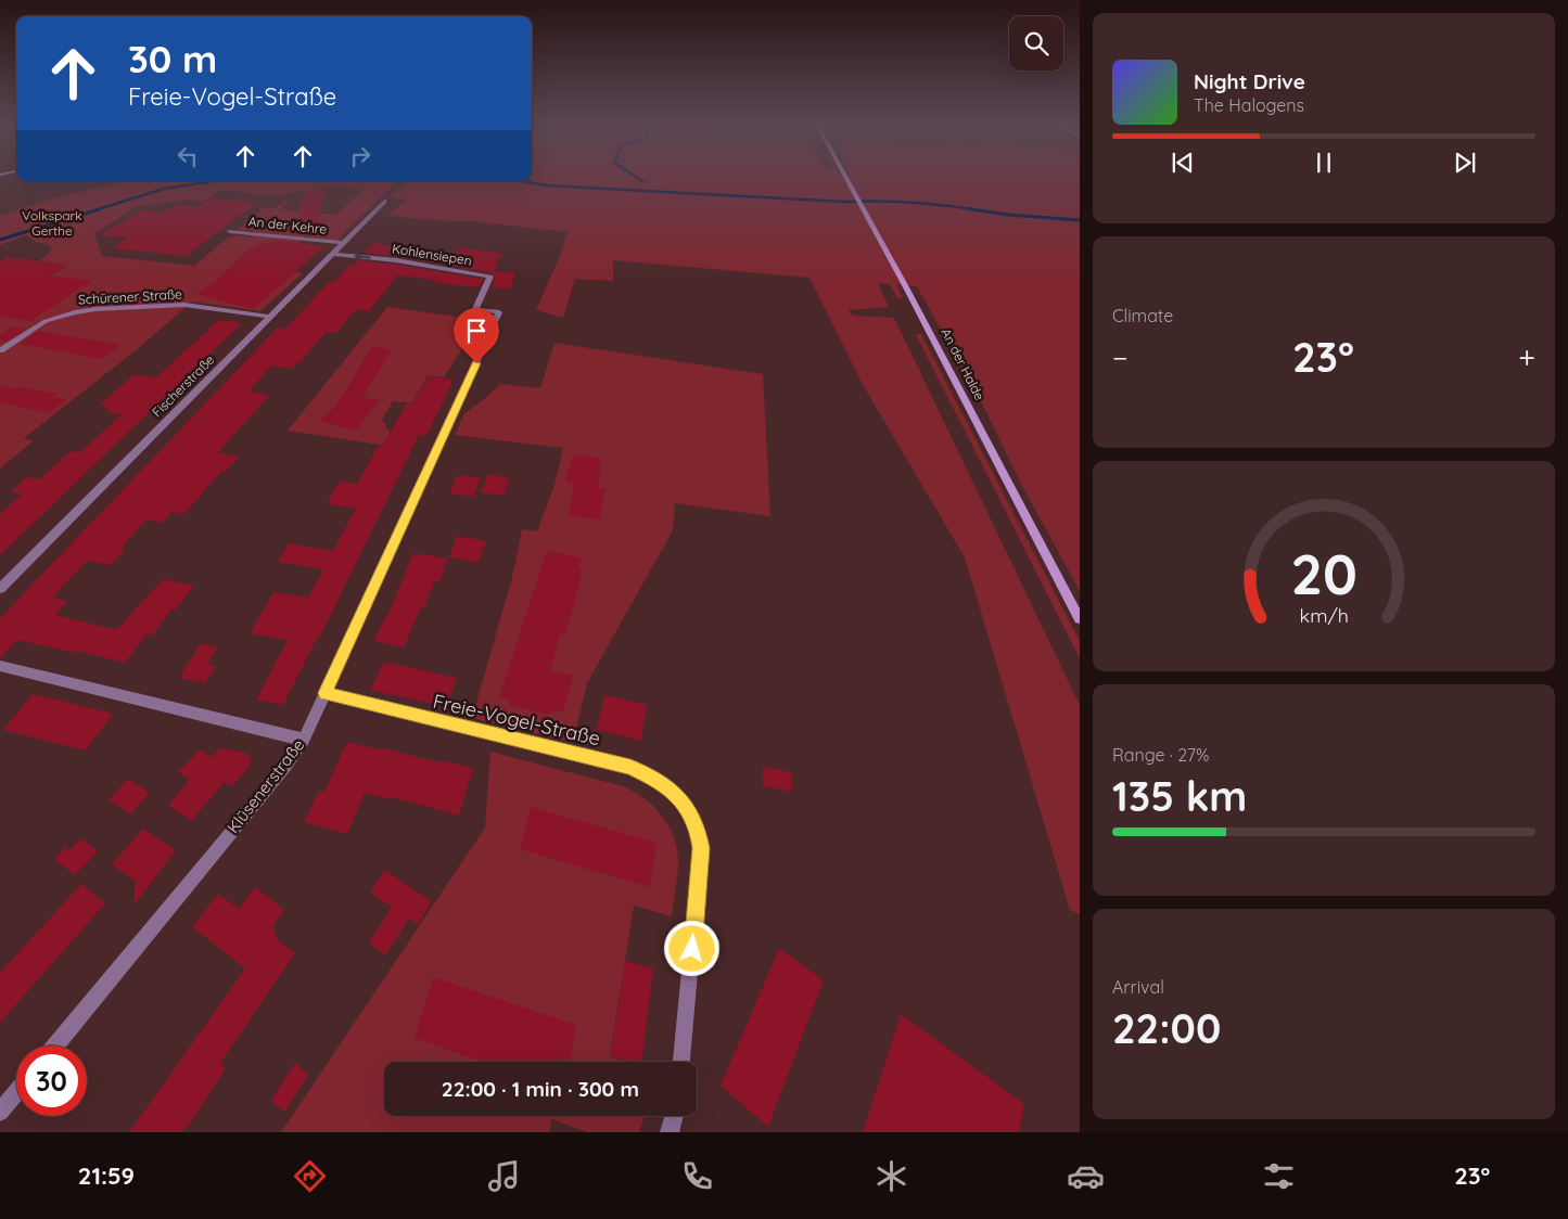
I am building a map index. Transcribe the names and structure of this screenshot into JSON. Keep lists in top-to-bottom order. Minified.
{"streets":{"street":["An der Kehre","Kohlensiepen","Schürener Straße","An der Halde","Fischerstraße","Freie-Vogel-Straße","Klüsenerstraße"]},"crossings":[["An der Kehre","Fischerstraße"],["Kohlensiepen","Fischerstraße"],["Schürener Straße","Fischerstraße"],["Freie-Vogel-Straße","Klüsenerstraße"]],"parks":["Volkspark Gerthe"],"page":{"turn":["30 m","Freie-Vogel-Straße"],"song":["Night Drive","The Halogens"],"tile":["Climate",["Range · 27%","135 km"],["Arrival","22:00"]],"heat":["−","23°","+"],"limit":"30","trip":"22:00 · 1 min · 300 m","tabs":["21:59","23°"],"gauge":["20","km/h"]}}
